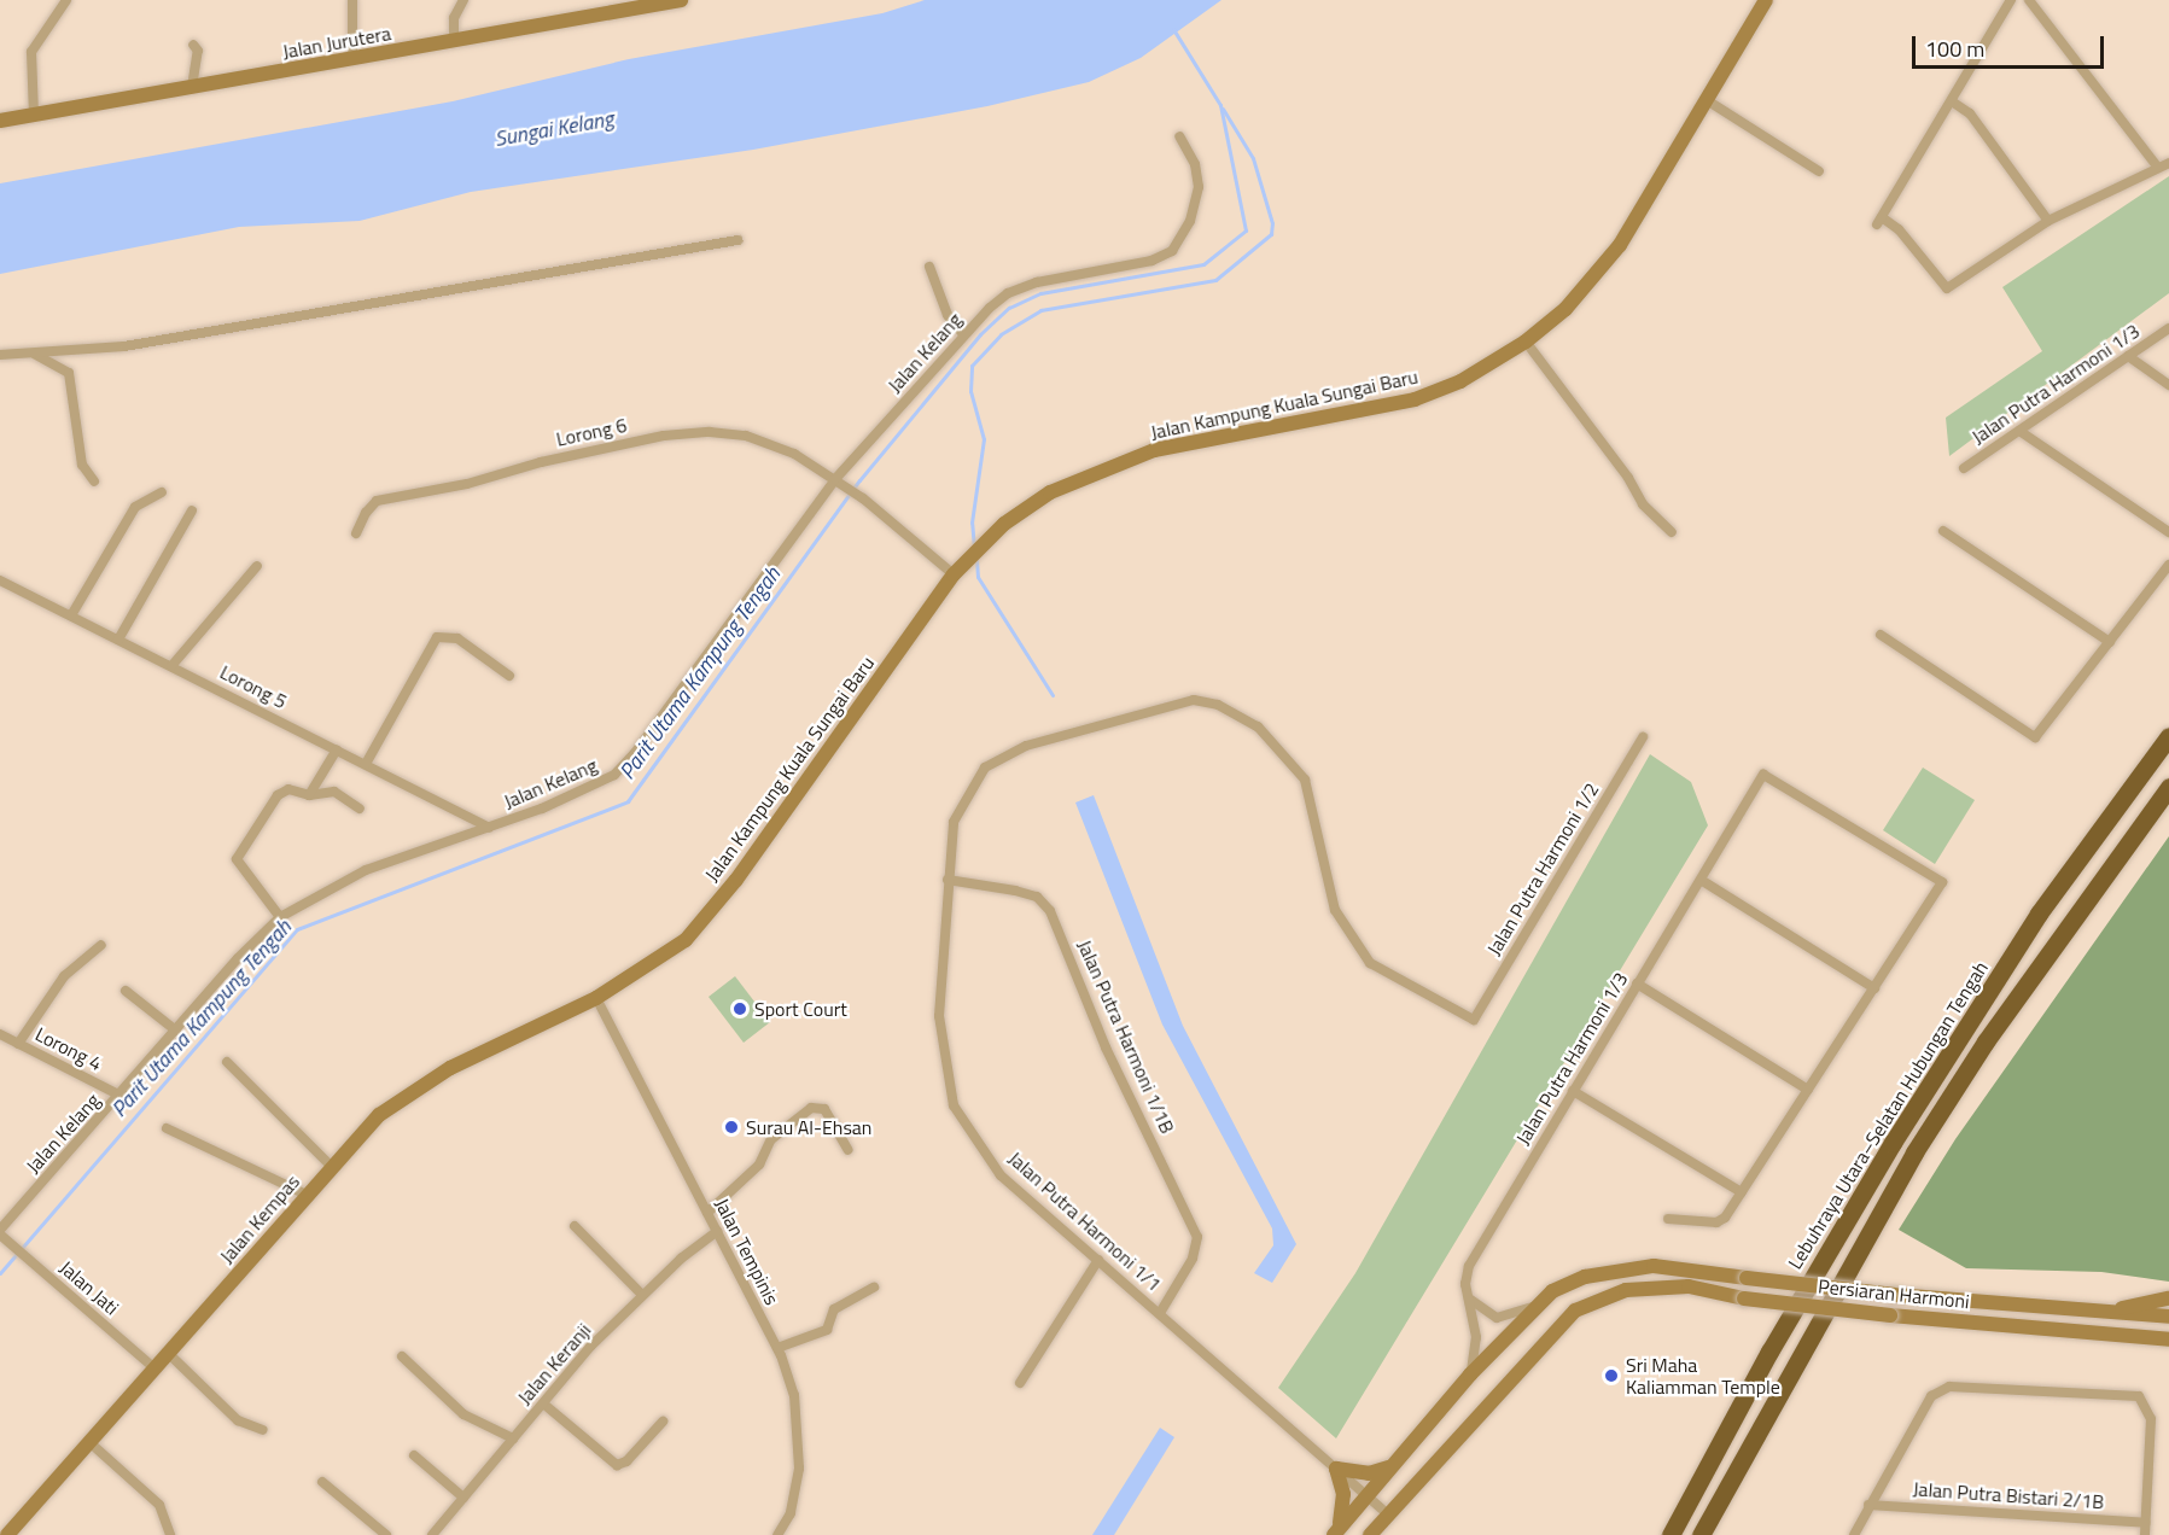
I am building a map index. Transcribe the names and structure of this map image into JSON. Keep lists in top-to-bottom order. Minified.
{"streets":{"highway":["Lebuhraya Utara–Selatan Hubungan Tengah"],"street":["Jalan Jurutera","Jalan Kelang","Jalan Putra Harmoni 1/3","Jalan Kampung Kuala Sungai Baru","Lorong 6","Lorong 5","Jalan Putra Harmoni 1/2","Jalan Putra Harmoni 1/1B","Lorong 4","Jalan Kempas","Jalan Putra Harmoni 1/1","Jalan Tempinis","Jalan Jati","Persiaran Harmoni","Jalan Keranji","Jalan Putra Bistari 2/1B"]},"crossings":[["Jalan Kelang","Lorong 6"],["Jalan Kelang","Lorong 5"],["Jalan Kelang","Lorong 4"],["Jalan Kelang","Jalan Jati"],["Jalan Putra Harmoni 1/3","Persiaran Harmoni"],["Jalan Kampung Kuala Sungai Baru","Lorong 6"],["Jalan Kampung Kuala Sungai Baru","Jalan Kempas"],["Jalan Kampung Kuala Sungai Baru","Jalan Tempinis"],["Jalan Putra Harmoni 1/2","Jalan Putra Harmoni 1/1"],["Jalan Putra Harmoni 1/1B","Jalan Putra Harmoni 1/1"],["Jalan Kempas","Jalan Tempinis"],["Jalan Kempas","Jalan Jati"],["Jalan Putra Harmoni 1/1","Persiaran Harmoni"],["Jalan Tempinis","Jalan Keranji"]],"water":["Sungai Kelang","Parit Utama Kampung Tengah"],"places":["Sport Court","Surau Al-Ehsan","Sri Maha Kaliamman Temple"],"scale_bar":"100 m"}
